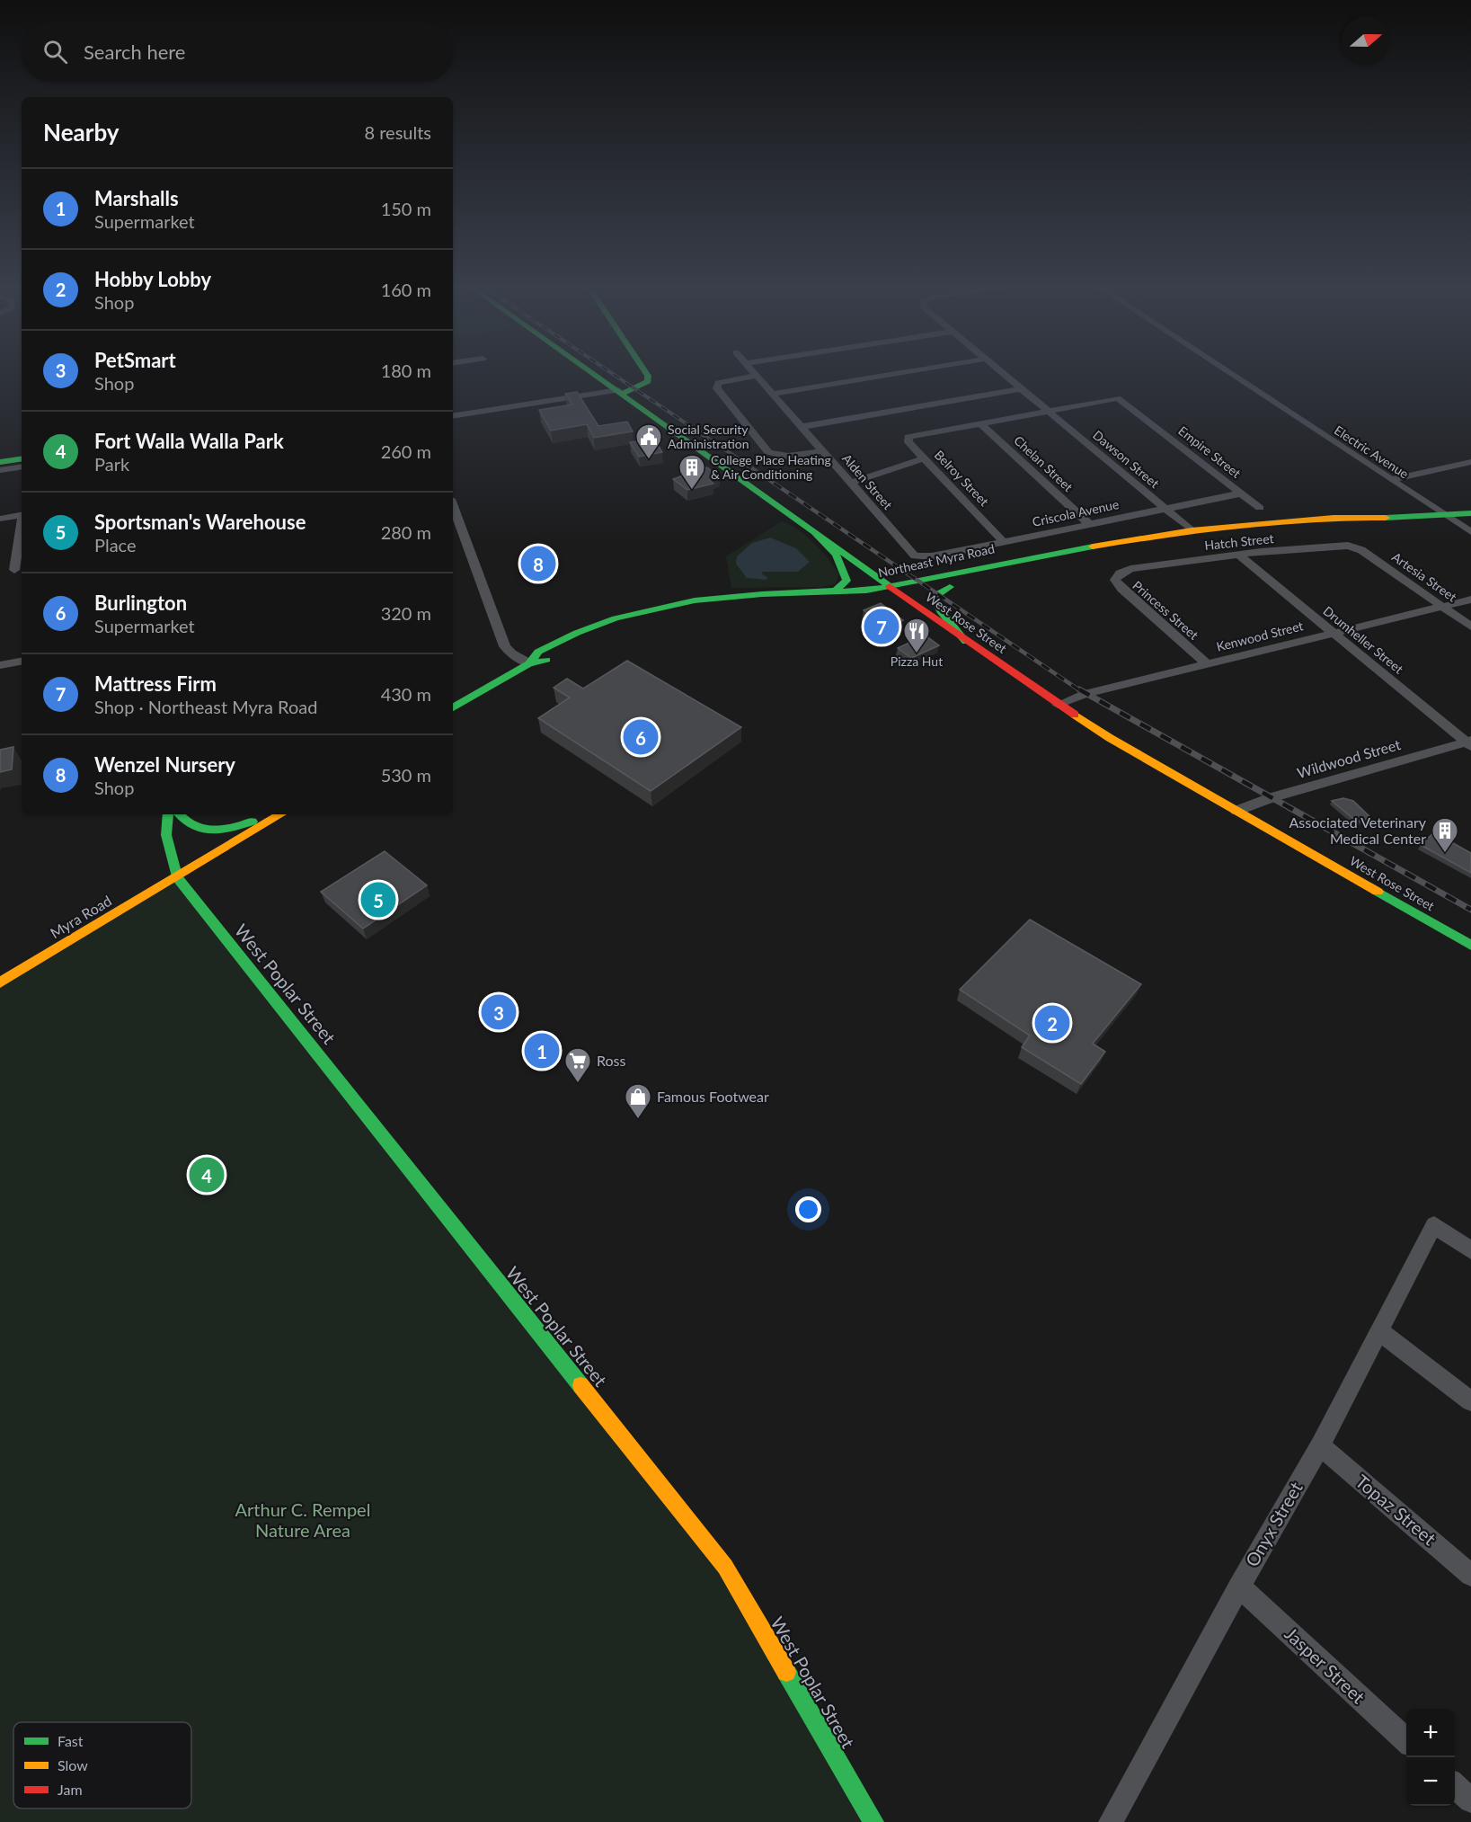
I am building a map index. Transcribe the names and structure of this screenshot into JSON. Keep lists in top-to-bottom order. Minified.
{"streets":{"main road":["Northeast Myra Road","West Rose Street","Myra Road","West Poplar Street"],"street":["Empire Street","Electric Avenue","Dawson Street","Chelan Street","Belroy Street","Alden Street","Criscola Avenue","Hatch Street","Artesia Street","Princess Street","Kenwood Street","Drumheller Street","Wildwood Street","Topaz Street","Onyx Street","Jasper Street"]},"crossings":[["Empire Street","Dawson Street"],["Empire Street","Criscola Avenue"],["Electric Avenue","Northeast Myra Road"],["Dawson Street","Criscola Avenue"],["Dawson Street","Northeast Myra Road"],["Chelan Street","Belroy Street"],["Chelan Street","Criscola Avenue"],["Belroy Street","Criscola Avenue"],["Alden Street","Criscola Avenue"],["Hatch Street","Artesia Street"],["Hatch Street","Princess Street"],["Hatch Street","Drumheller Street"],["Northeast Myra Road","West Rose Street"],["Artesia Street","Kenwood Street"],["Princess Street","Kenwood Street"],["West Rose Street","Kenwood Street"],["West Rose Street","Wildwood Street"],["Kenwood Street","Drumheller Street"],["Drumheller Street","Wildwood Street"],["Myra Road","West Poplar Street"],["Topaz Street","Onyx Street"],["Onyx Street","Jasper Street"]],"parks":["Arthur C. Rempel Nature Area"],"places":{"public building":["Social Security Administration"],"building":["College Place Heating & Air Conditioning","Associated Veterinary Medical Center"],"restaurant":["Pizza Hut"],"supermarket":["Ross"],"shop":["Famous Footwear"]},"legend":["Fast","Slow","Jam"],"north":"right","page":{"search":"Search here","heading":["Nearby","8 results"],"list":[{"mark":"1","name":"Marshalls","note":"Supermarket","value":"150 m"},{"mark":"2","name":"Hobby Lobby","note":"Shop","value":"160 m"},{"mark":"3","name":"PetSmart","note":"Shop","value":"180 m"},{"mark":"4","name":"Fort Walla Walla Park","note":"Park","value":"260 m"},{"mark":"5","name":"Sportsman's Warehouse","note":"Place","value":"280 m"},{"mark":"6","name":"Burlington","note":"Supermarket","value":"320 m"},{"mark":"7","name":"Mattress Firm","note":"Shop · Northeast Myra Road","value":"430 m"},{"mark":"8","name":"Wenzel Nursery","note":"Shop","value":"530 m"}],"pins":["8","7","6","5","3","2","1","4"],"map_buttons":["+","−"]}}
